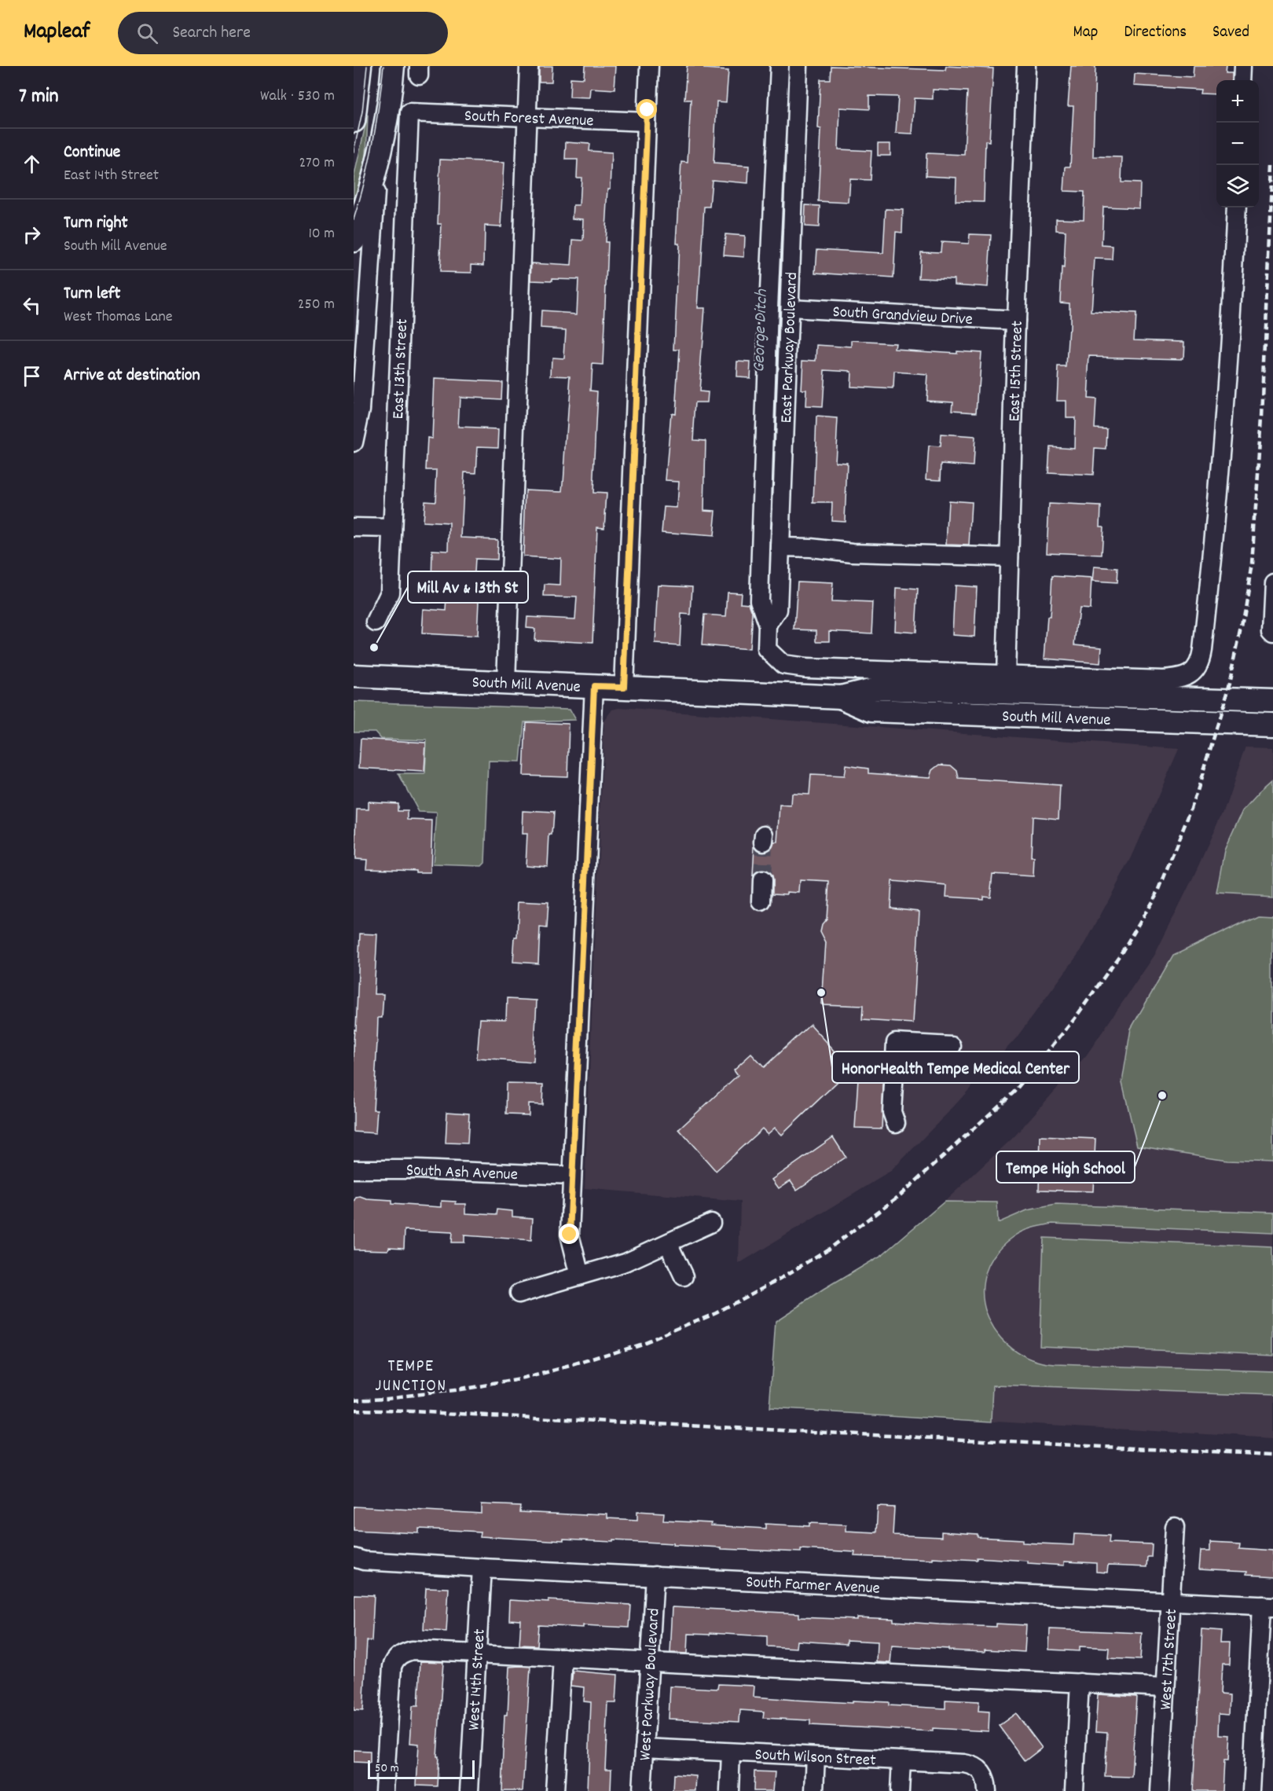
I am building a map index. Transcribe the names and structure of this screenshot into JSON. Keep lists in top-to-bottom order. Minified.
{"streets":{"main road":["South Mill Avenue"],"street":["South Forest Avenue","South Grandview Drive","East Parkway Boulevard","East 13th Street","East 15th Street","South Ash Avenue","South Farmer Avenue","West 17th Street","West 14th Street","West Parkway Boulevard","South Wilson Street"]},"crossings":[["South Forest Avenue","East 13th Street"],["South Grandview Drive","East Parkway Boulevard"],["South Grandview Drive","East 15th Street"],["East Parkway Boulevard","East 15th Street"],["South Farmer Avenue","West 17th Street"],["South Farmer Avenue","West 14th Street"],["South Farmer Avenue","West Parkway Boulevard"],["West Parkway Boulevard","South Wilson Street"]],"districts":["TEMPE JUNCTION"],"water":["George Ditch"],"places":["Mill Av & 13th St","HonorHealth Tempe Medical Center","Tempe High School"],"scale_bar":"50 m","page":{"header":"Mapleaf","search":"Search here","nav":["Map","Directions","Saved"],"heading":["7 min","Walk · 530 m"],"map_buttons":["+","−"],"list":[["Continue","East 14th Street","270 m"],["Turn right","South Mill Avenue","10 m"],["Turn left","West Thomas Lane","250 m"],"Arrive at destination"],"scale":"50 m"}}
